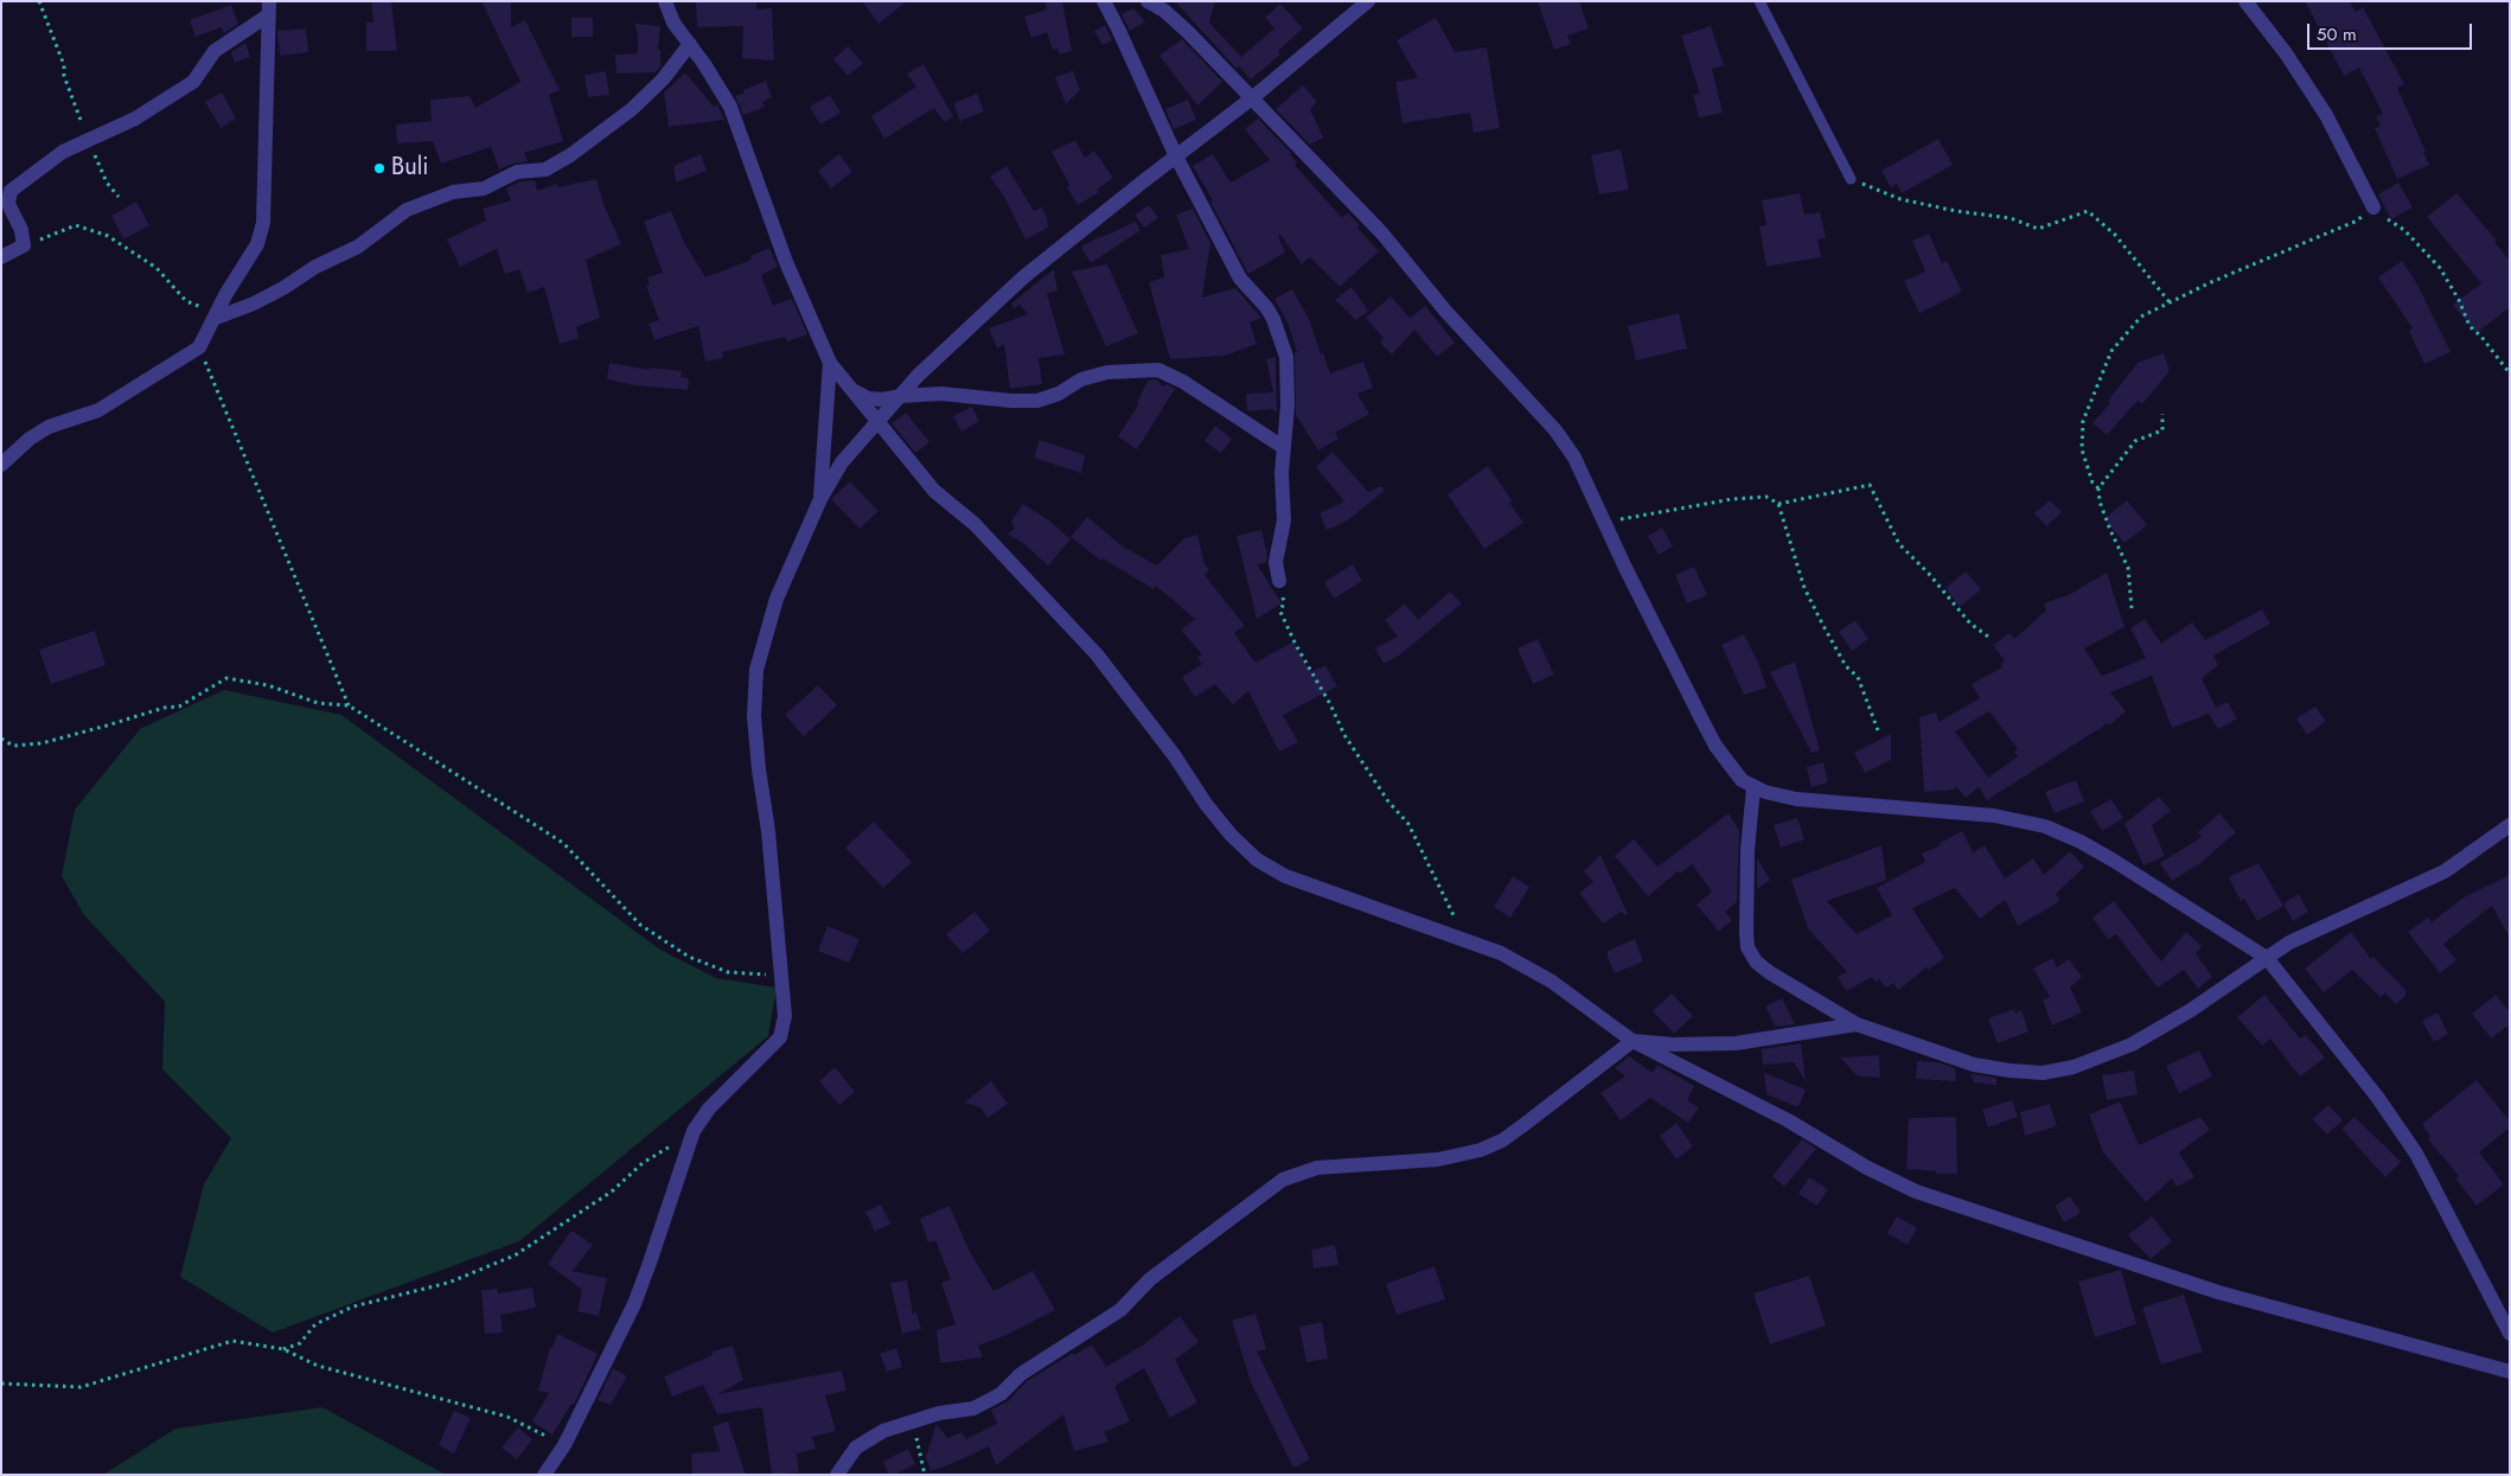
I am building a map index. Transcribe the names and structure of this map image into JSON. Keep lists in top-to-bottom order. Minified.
{"places":["Buli"],"scale_bar":"50 m"}
